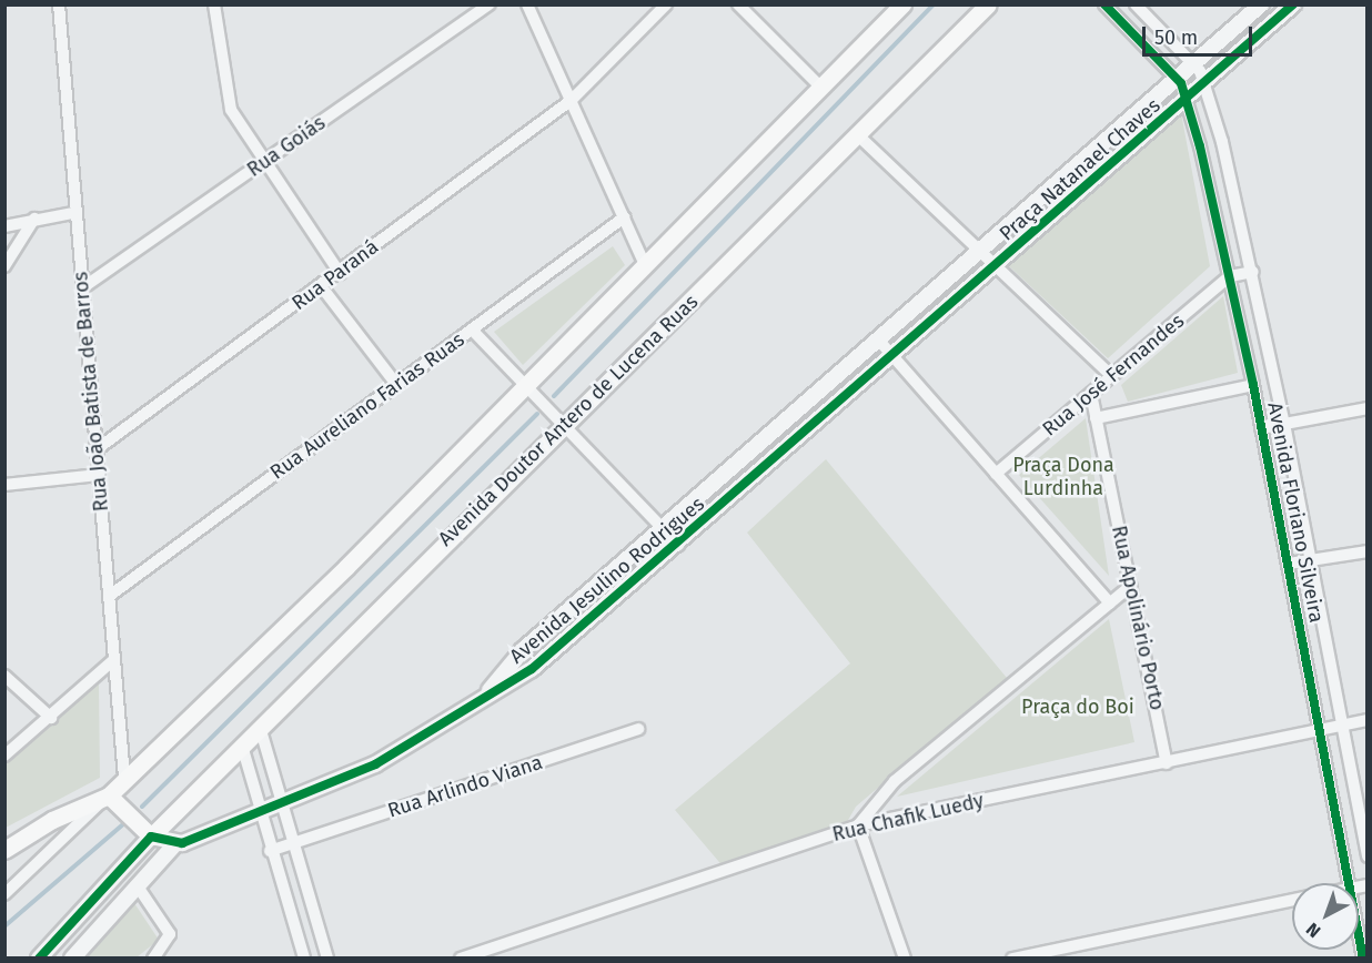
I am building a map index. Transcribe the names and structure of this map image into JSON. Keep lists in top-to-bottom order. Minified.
{"streets":{"main road":["Avenida Doutor Antero de Lucena Ruas"],"street":["Rua Goiás","Praça Natanael Chaves","Rua Paraná","Rua José Fernandes","Rua João Batista de Barros","Rua Aureliano Farias Ruas","Avenida Floriano Silveira","Avenida Jesulino Rodrigues","Rua Apolinário Porto","Rua Arlindo Viana","Rua Chafik Luedy"]},"crossings":[["Rua Goiás","Rua João Batista de Barros"],["Praça Natanael Chaves","Avenida Floriano Silveira"],["Praça Natanael Chaves","Avenida Jesulino Rodrigues"],["Rua Paraná","Rua João Batista de Barros"],["Rua José Fernandes","Avenida Floriano Silveira"],["Rua José Fernandes","Rua Apolinário Porto"],["Rua João Batista de Barros","Rua Aureliano Farias Ruas"],["Avenida Floriano Silveira","Rua Chafik Luedy"],["Rua Apolinário Porto","Rua Chafik Luedy"]],"parks":["Praça Dona Lurdinha","Praça do Boi"],"scale_bar":"50 m","north":"bottom left"}
